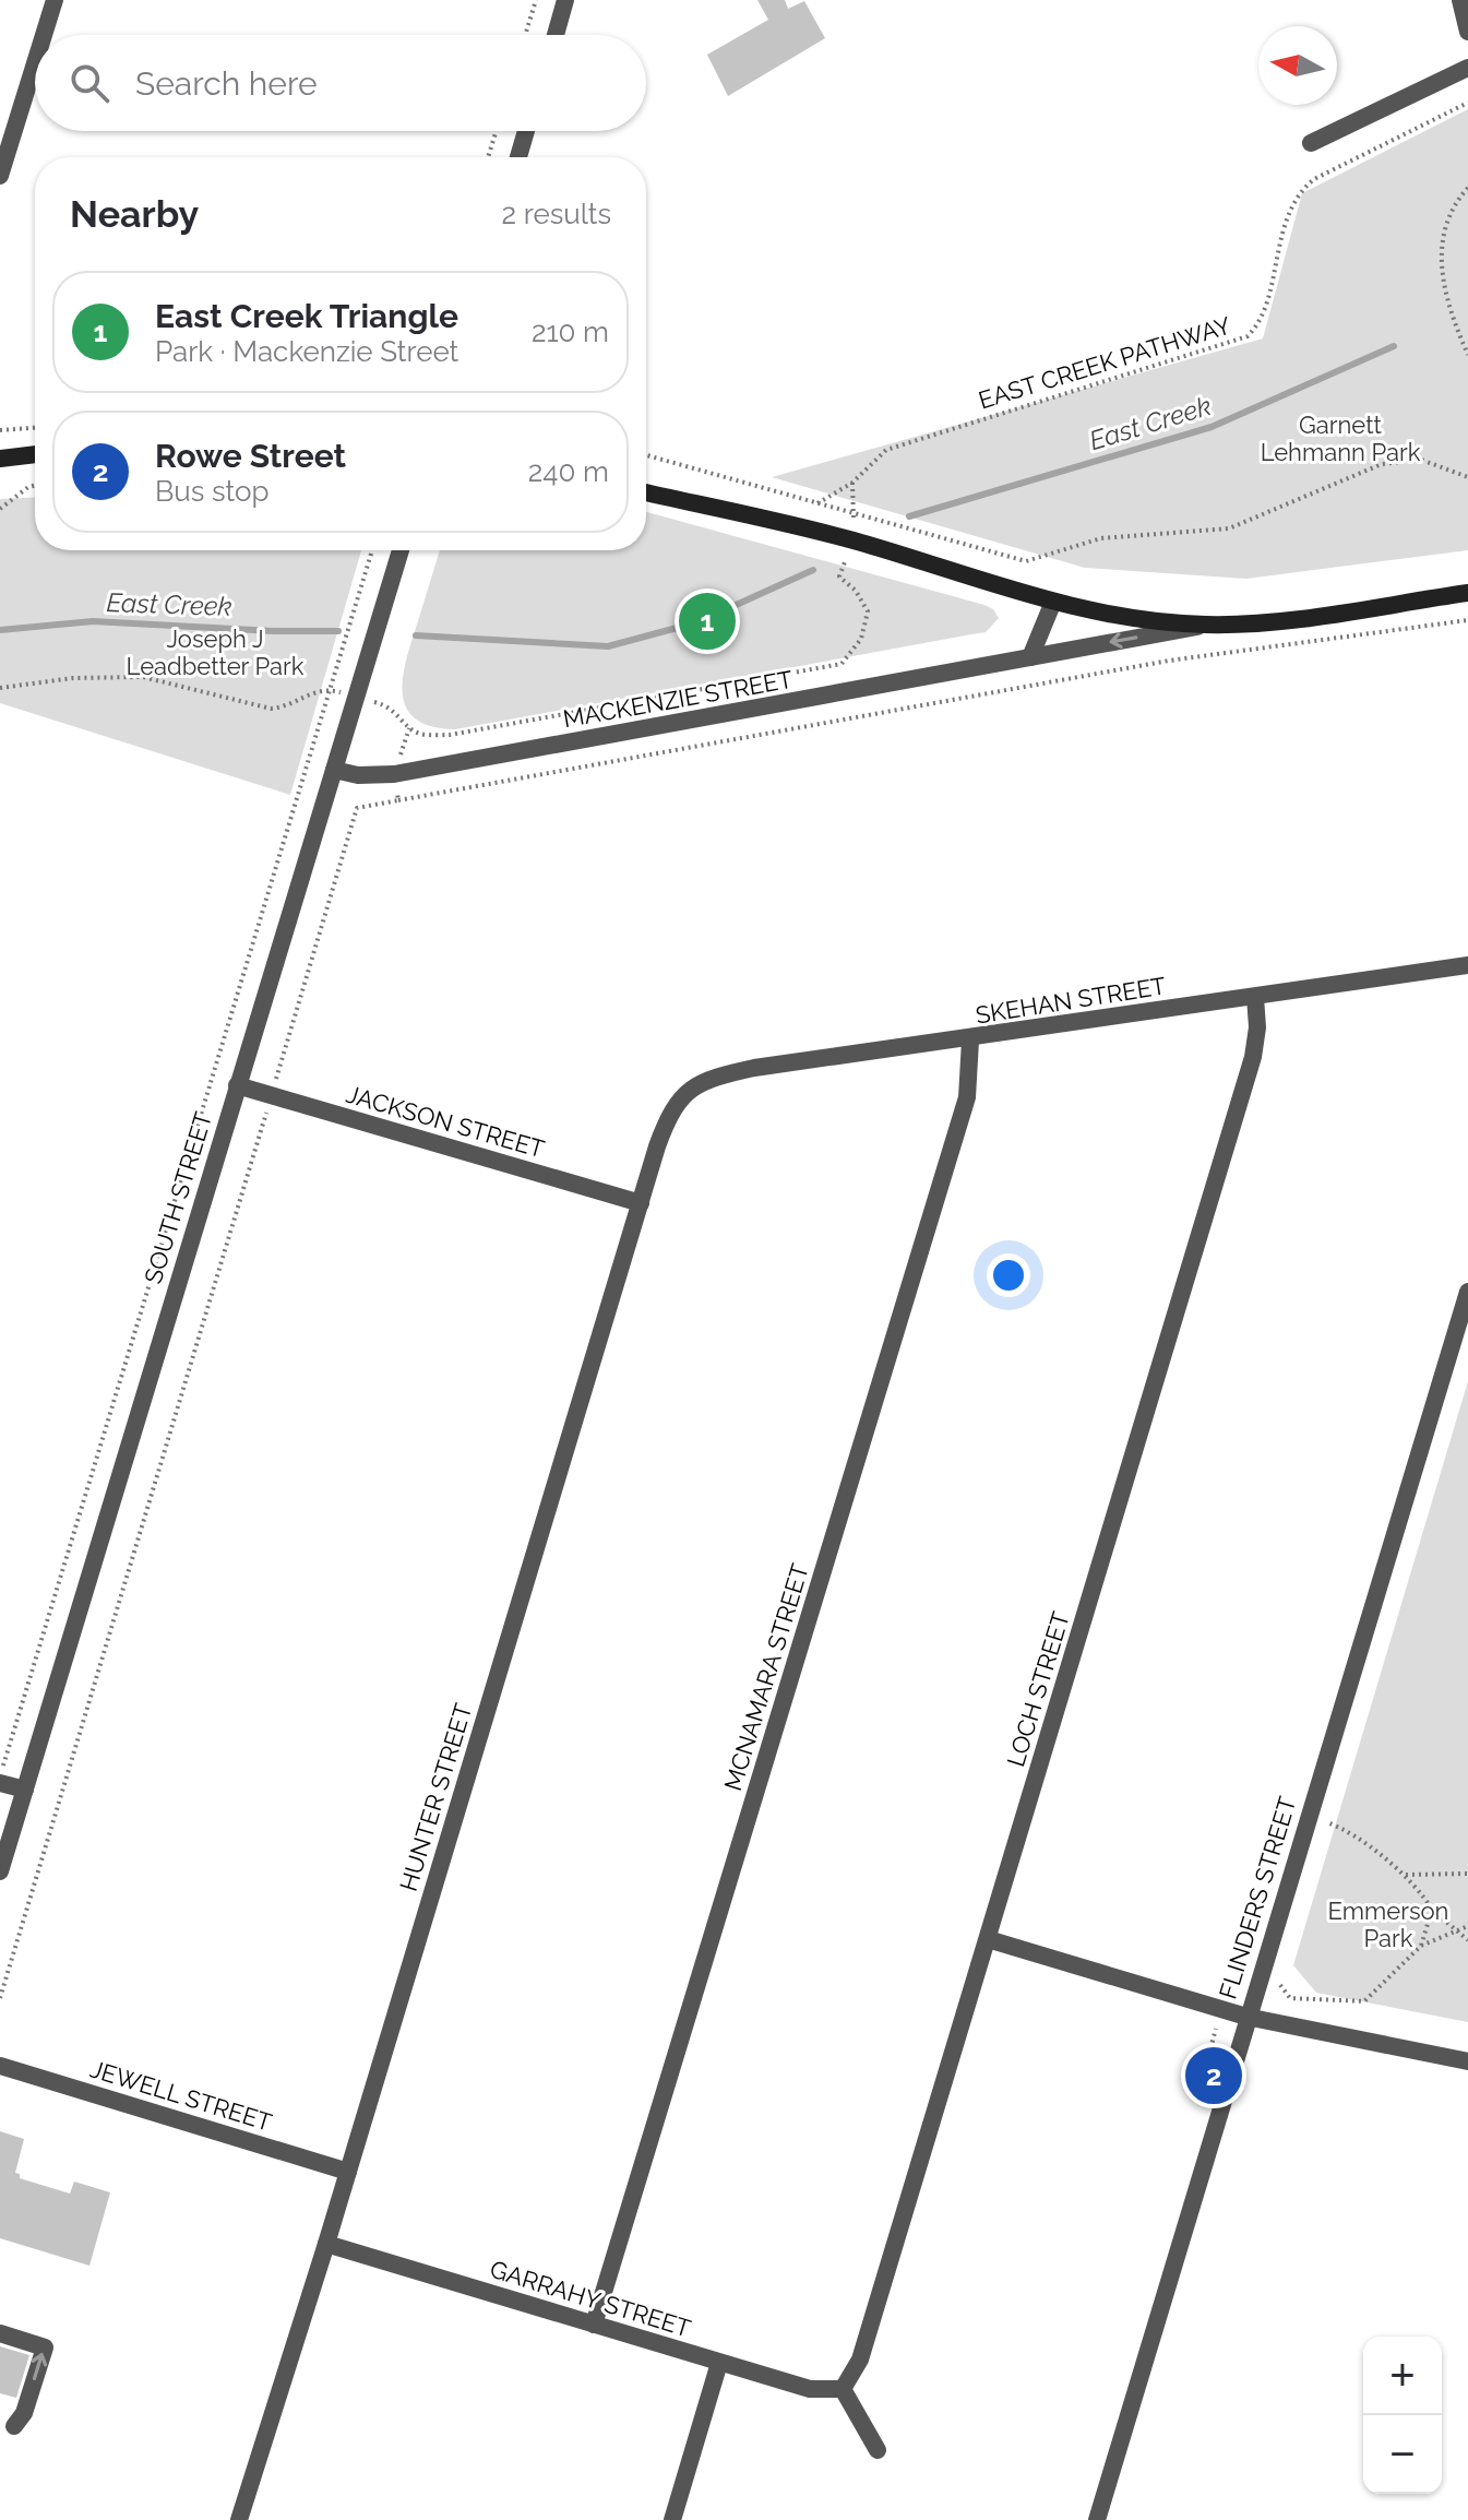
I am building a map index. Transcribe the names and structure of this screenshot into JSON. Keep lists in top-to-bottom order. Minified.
{"streets":{"main road":["MACKENZIE STREET"],"street":["SKEHAN STREET","JACKSON STREET","SOUTH STREET","MCNAMARA STREET","LOCH STREET","HUNTER STREET","FLINDERS STREET","JEWELL STREET","GARRAHY STREET"],"path":["EAST CREEK PATHWAY"]},"crossings":[["MACKENZIE STREET","SOUTH STREET"],["SKEHAN STREET","MCNAMARA STREET"],["SKEHAN STREET","LOCH STREET"],["SKEHAN STREET","HUNTER STREET"],["JACKSON STREET","SOUTH STREET"],["JACKSON STREET","HUNTER STREET"],["MCNAMARA STREET","GARRAHY STREET"],["LOCH STREET","GARRAHY STREET"],["HUNTER STREET","JEWELL STREET"],["HUNTER STREET","GARRAHY STREET"]],"water":["East Creek"],"parks":["Garnett Lehmann Park","Joseph J Leadbetter Park","Emmerson Park"],"north":"left","page":{"search":"Search here","heading":["Nearby","2 results"],"list":[{"mark":"1","name":"East Creek Triangle","note":"Park · Mackenzie Street","value":"210 m"},{"mark":"2","name":"Rowe Street","note":"Bus stop","value":"240 m"}],"pins":["1","2"],"map_buttons":["+","−"]}}
